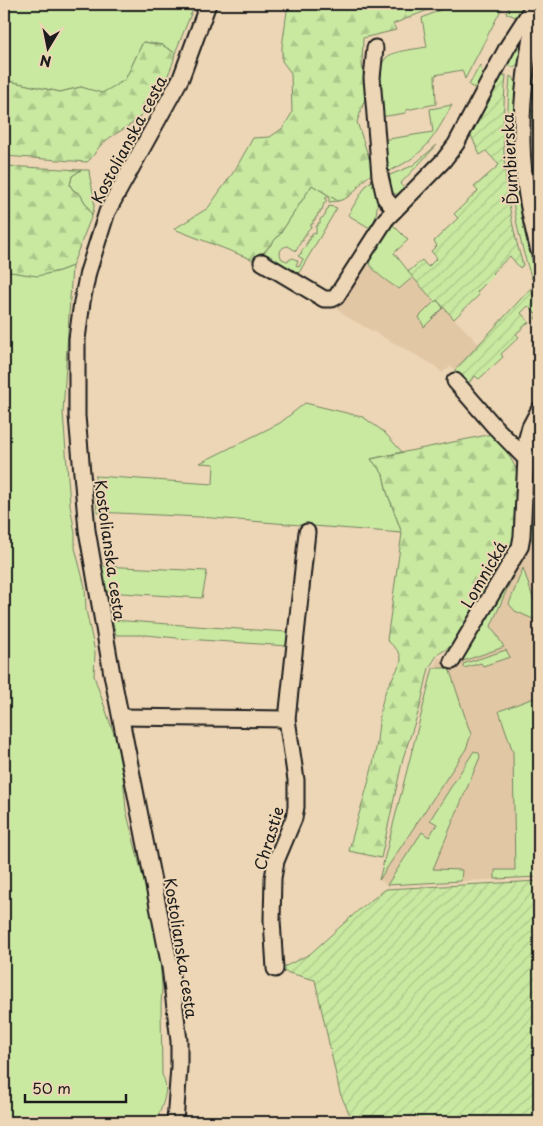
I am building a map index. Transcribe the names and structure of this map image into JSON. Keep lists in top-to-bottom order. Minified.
{"streets":{"street":["Kostolianska cesta","Ďumbierska","Lomnická","Chrastie"]},"scale_bar":"50 m","north":"bottom"}
